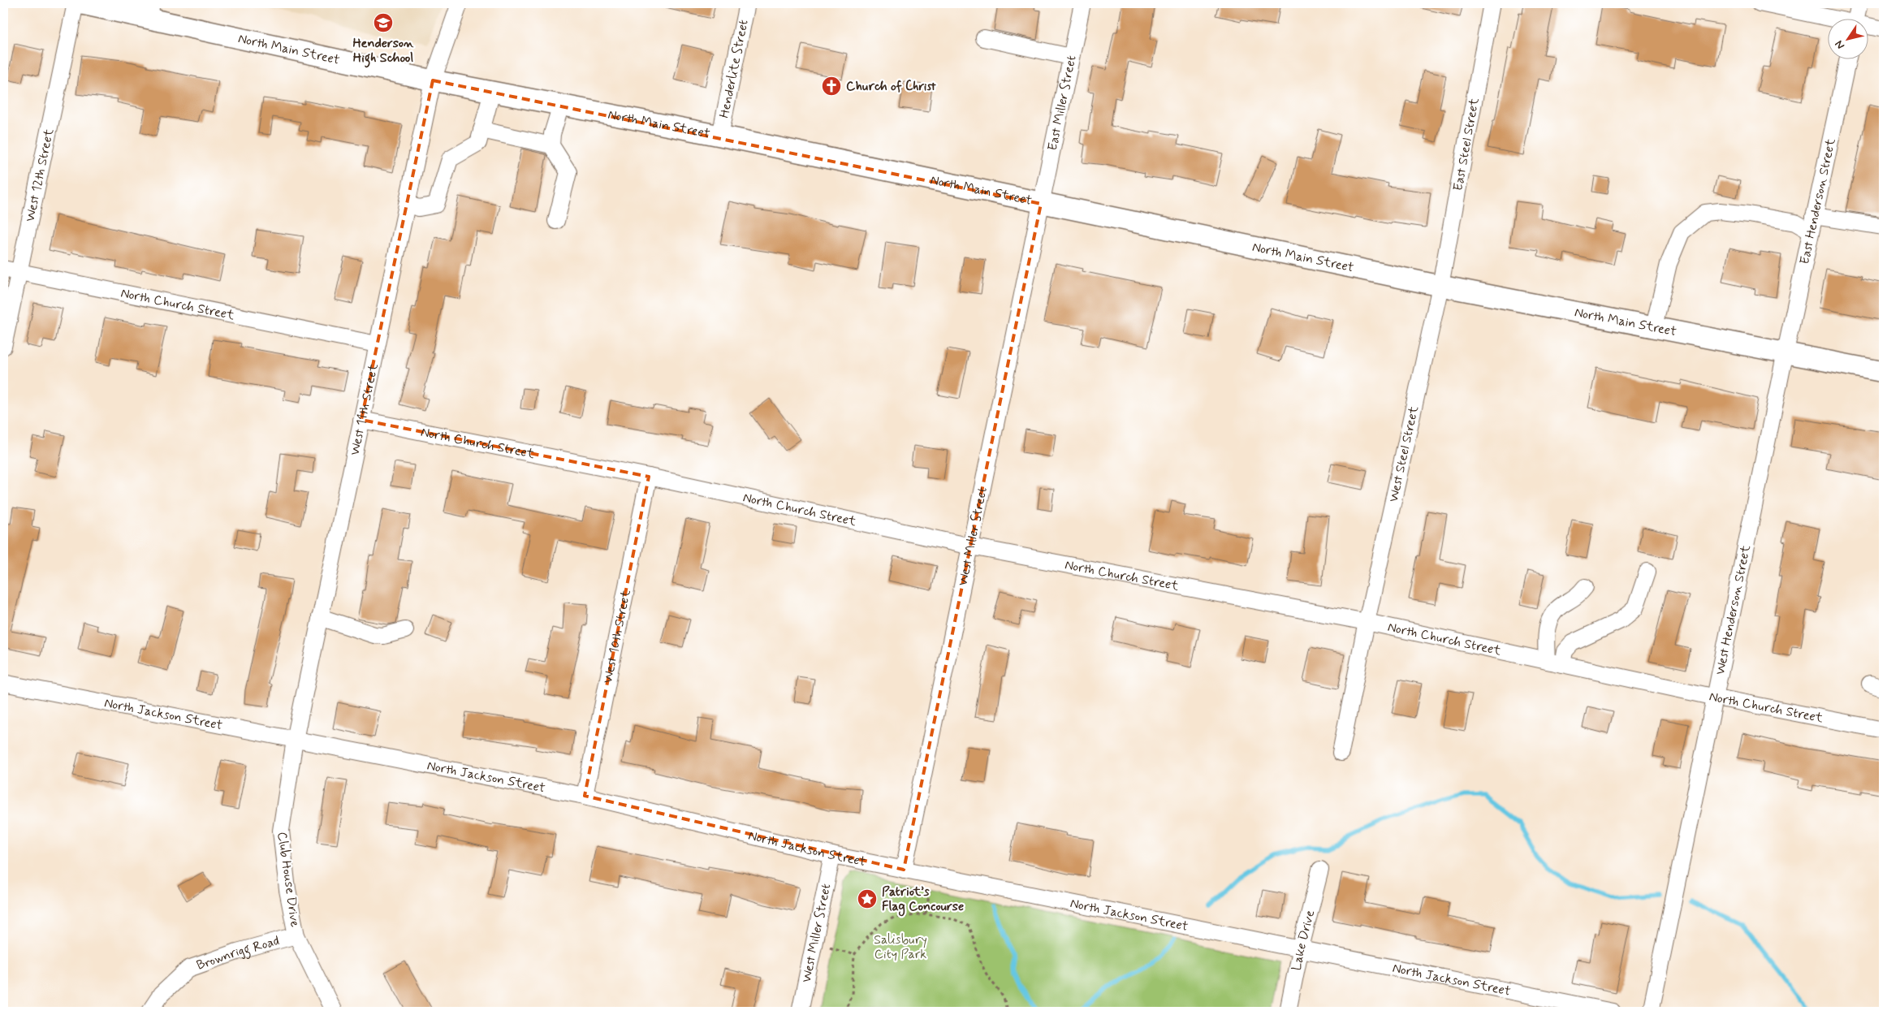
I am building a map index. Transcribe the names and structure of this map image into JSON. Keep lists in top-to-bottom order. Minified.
{"streets":{"main road":["North Main Street"],"street":["Henderlite Street","East Miller Street","East Steel Street","West 12th Street","East Henderson Street","North Church Street","West 11th Street","West Steel Street","West Miller Street","West Henderson Street","West 10th Street","North Jackson Street","Club House Drive","Lake Drive","Brownrigg Road"]},"crossings":[["North Main Street","Henderlite Street"],["North Main Street","East Miller Street"],["North Main Street","East Steel Street"],["North Main Street","East Henderson Street"],["North Main Street","West 11th Street"],["North Main Street","West Steel Street"],["North Main Street","West Miller Street"],["North Main Street","West Henderson Street"],["East Miller Street","West Miller Street"],["East Steel Street","West Steel Street"],["West 12th Street","North Church Street"],["East Henderson Street","West Henderson Street"],["North Church Street","West 11th Street"],["North Church Street","West Steel Street"],["North Church Street","West Miller Street"],["North Church Street","West Henderson Street"],["North Church Street","West 10th Street"],["West 11th Street","North Jackson Street"],["West 11th Street","Club House Drive"],["West Miller Street","North Jackson Street"],["West 10th Street","North Jackson Street"],["North Jackson Street","Club House Drive"],["North Jackson Street","Lake Drive"],["Club House Drive","Brownrigg Road"]],"parks":["Salisbury City Park"],"places":{"school or university":["Henderson High School"],"church":["Church of Christ"],"place":["Patriot’s Flag Concourse"]},"north":"bottom left"}
